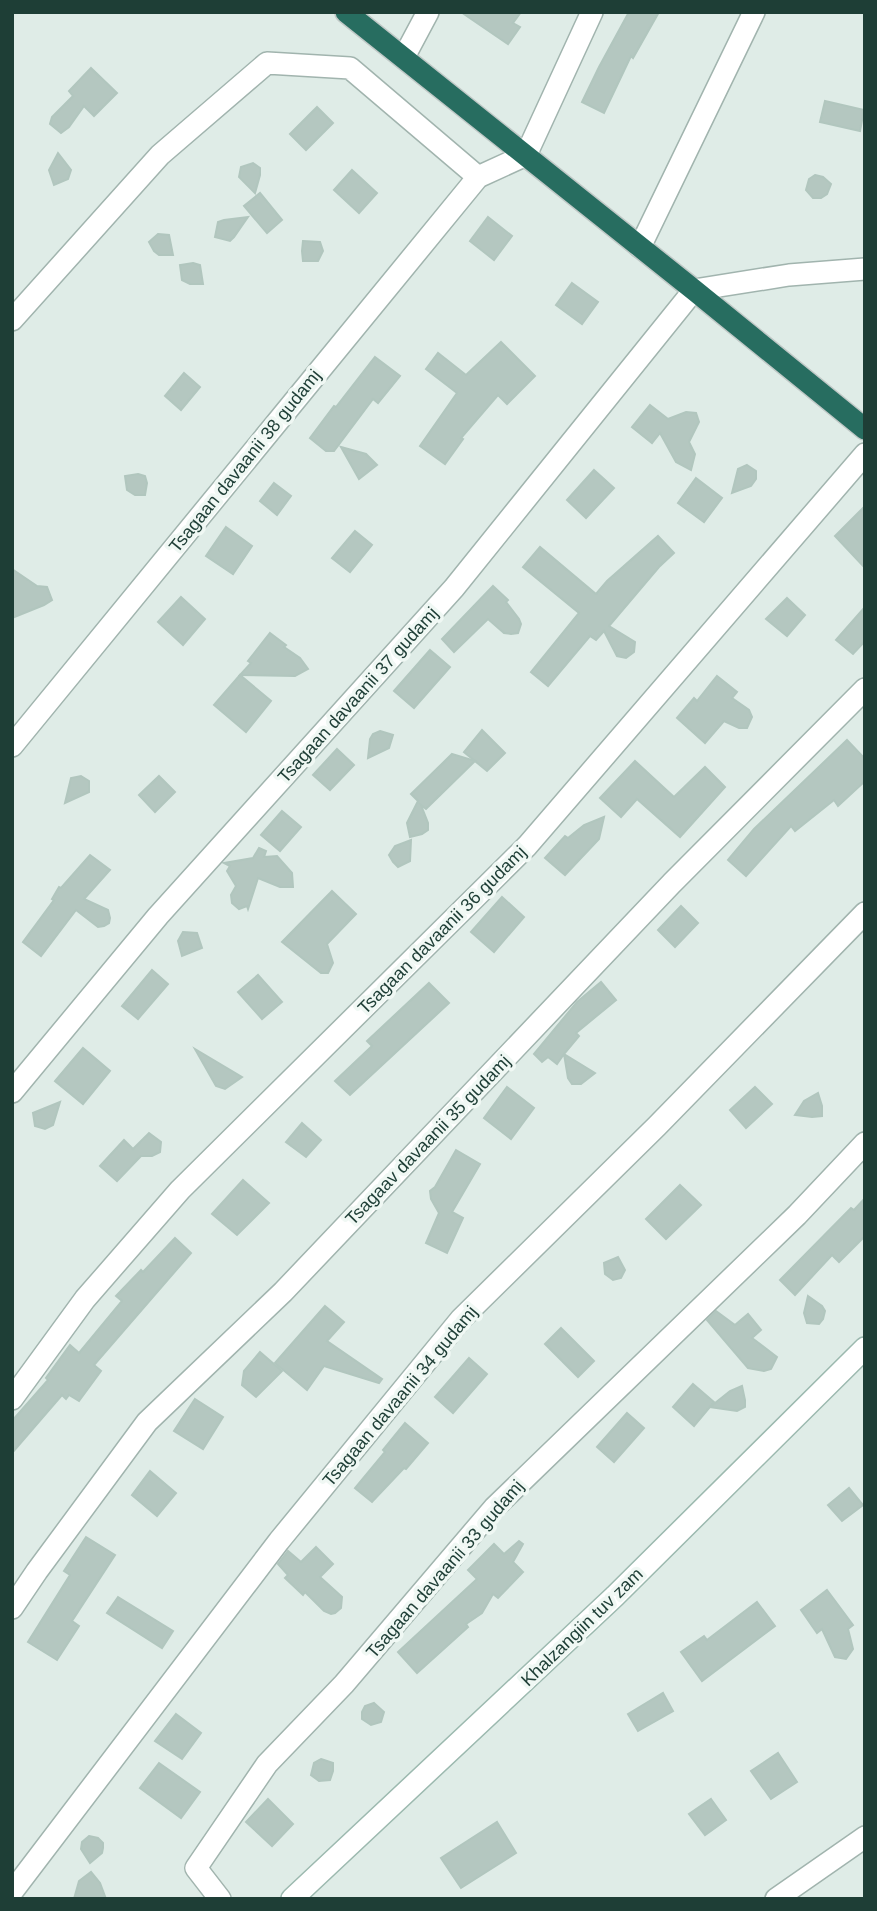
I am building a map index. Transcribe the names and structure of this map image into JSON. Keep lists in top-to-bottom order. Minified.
{"streets":{"street":["Tsagaan davaanii 38 gudamj","Tsagaan davaanii 37 gudamj","Tsagaan davaanii 36 gudamj","Tsagaav davaanii 35 gudamj","Tsagaan davaanii 34 gudamj","Tsagaan davaanii 33 gudamj","Khalzangiin tuv zam"]}}
